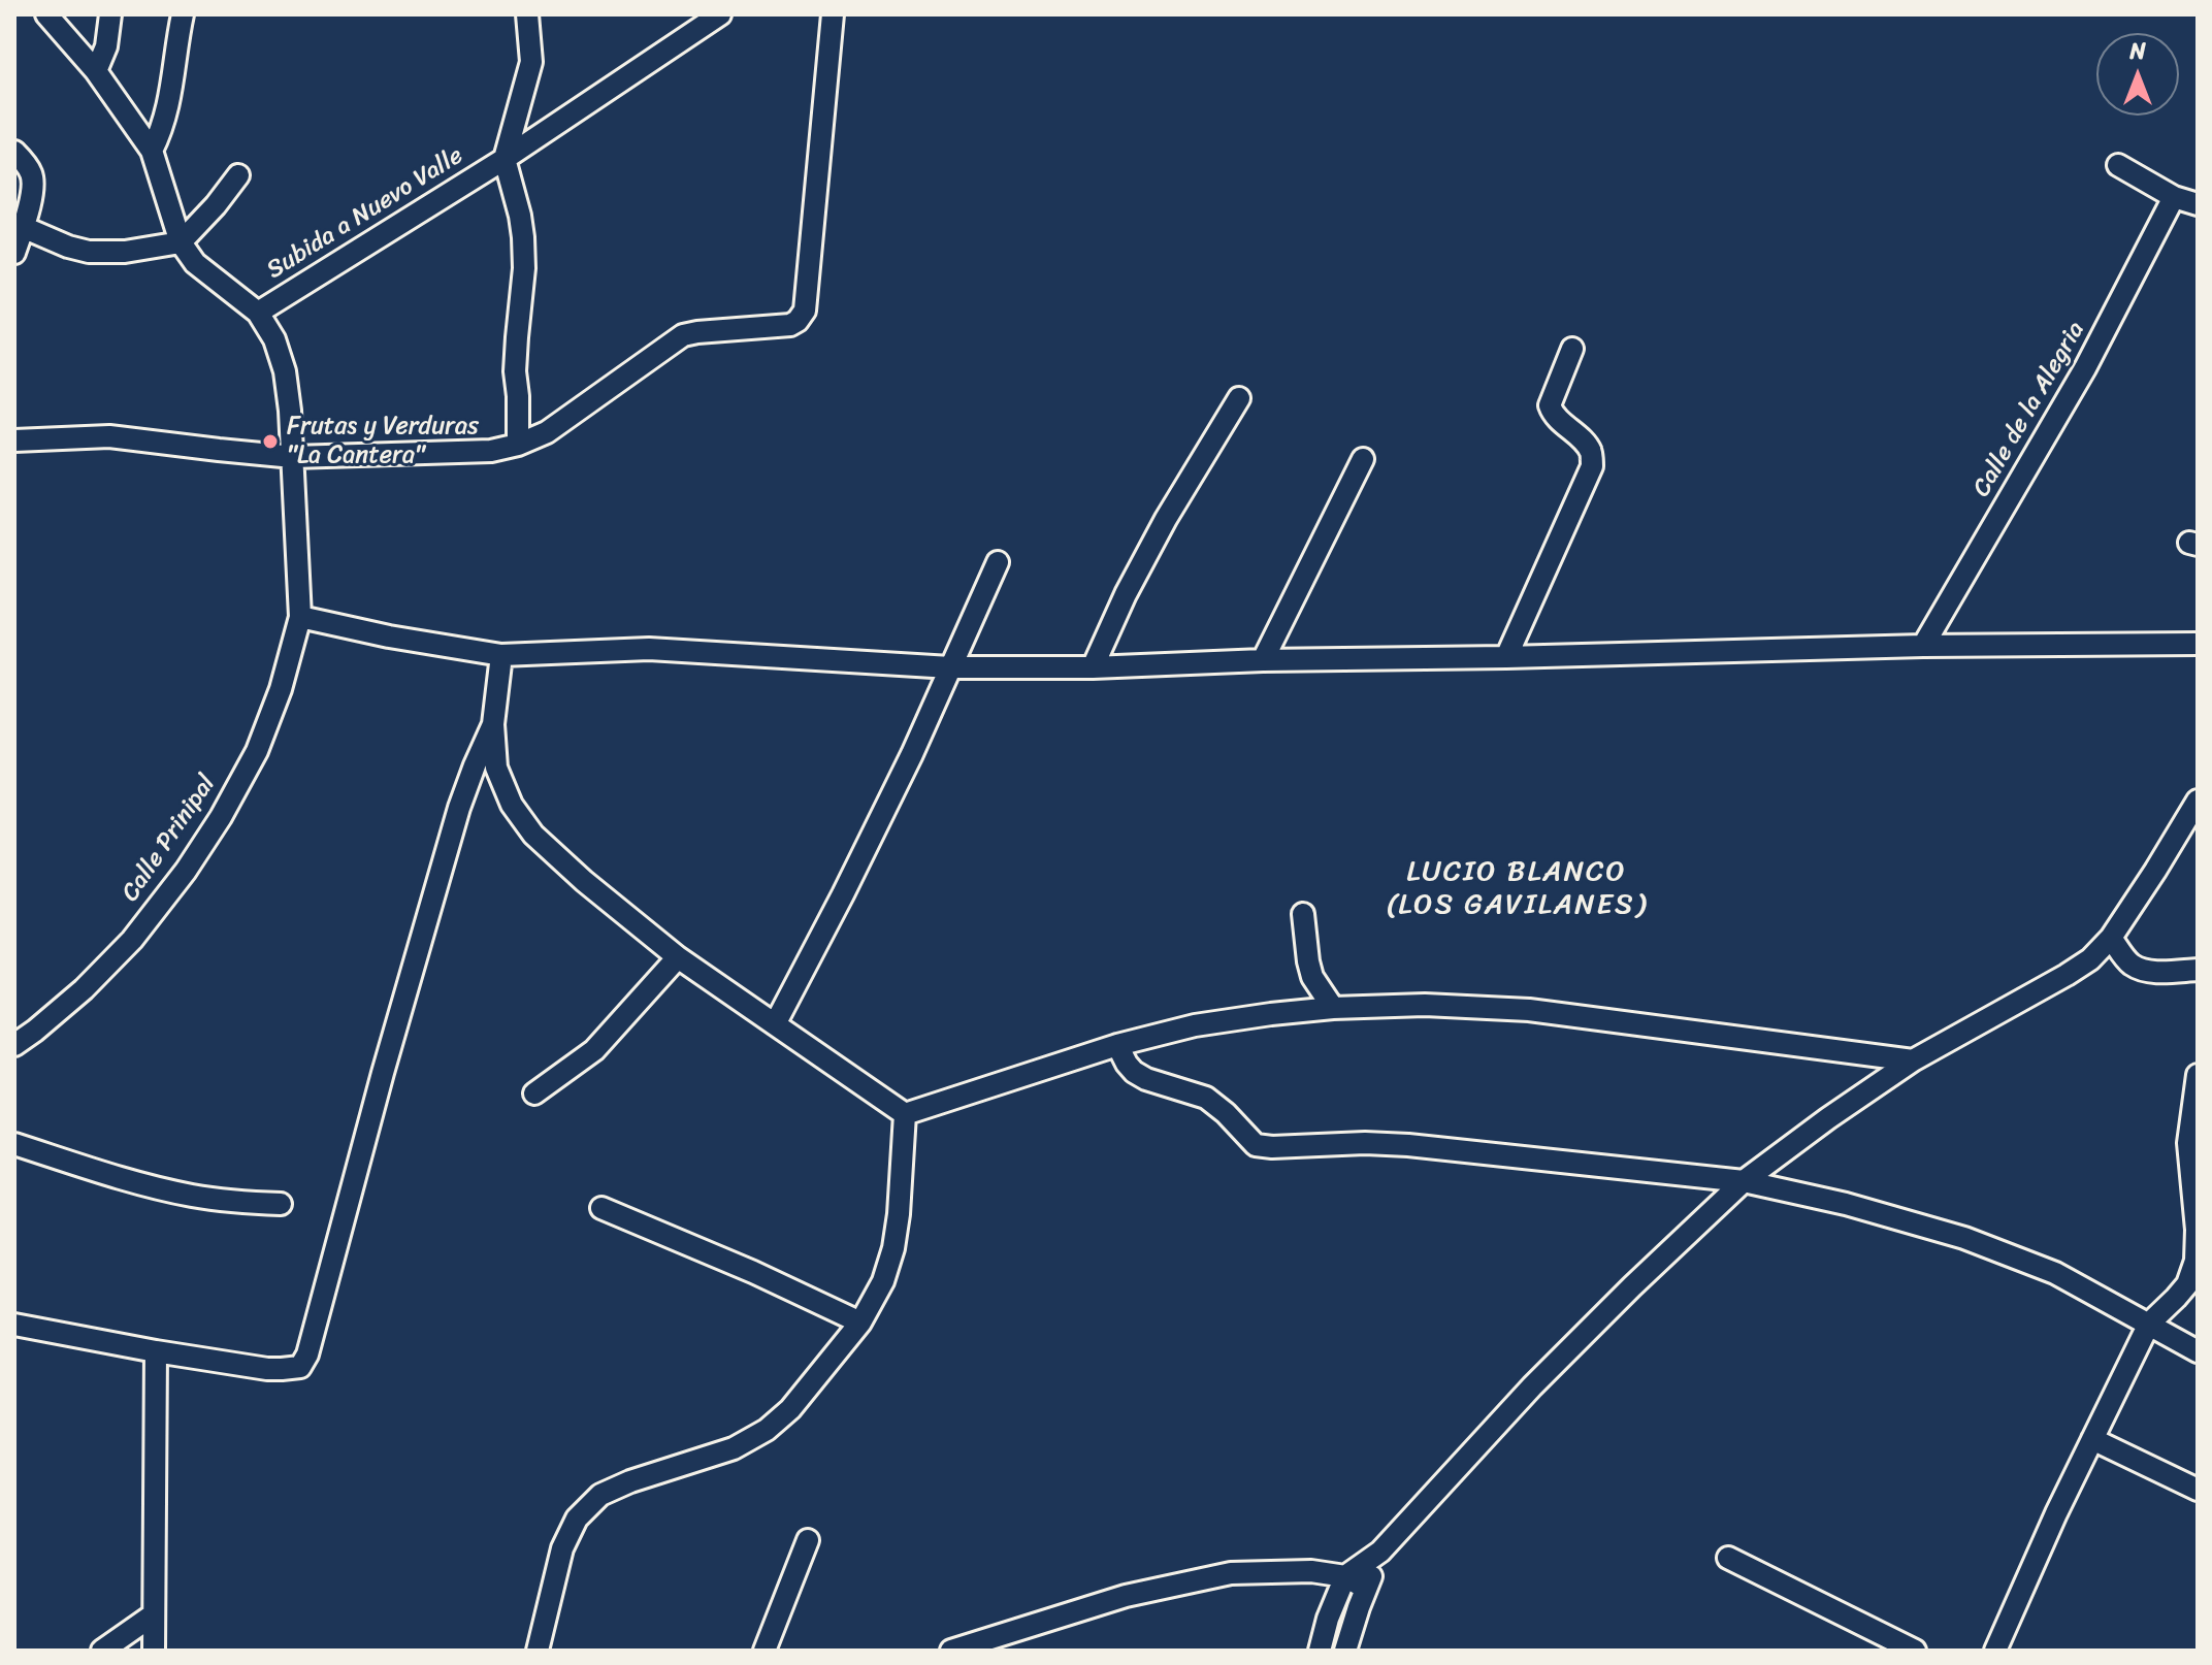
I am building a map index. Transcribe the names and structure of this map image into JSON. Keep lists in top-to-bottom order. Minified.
{"streets":{"street":["Subida a Nuevo Valle","Calle de la Alegria","Calle Prinipal"]},"crossings":[["Subida a Nuevo Valle","Calle Prinipal"]],"districts":["LUCIO BLANCO (LOS GAVILANES)"],"places":["Frutas y Verduras \"La Cantera\""],"north":"top"}
